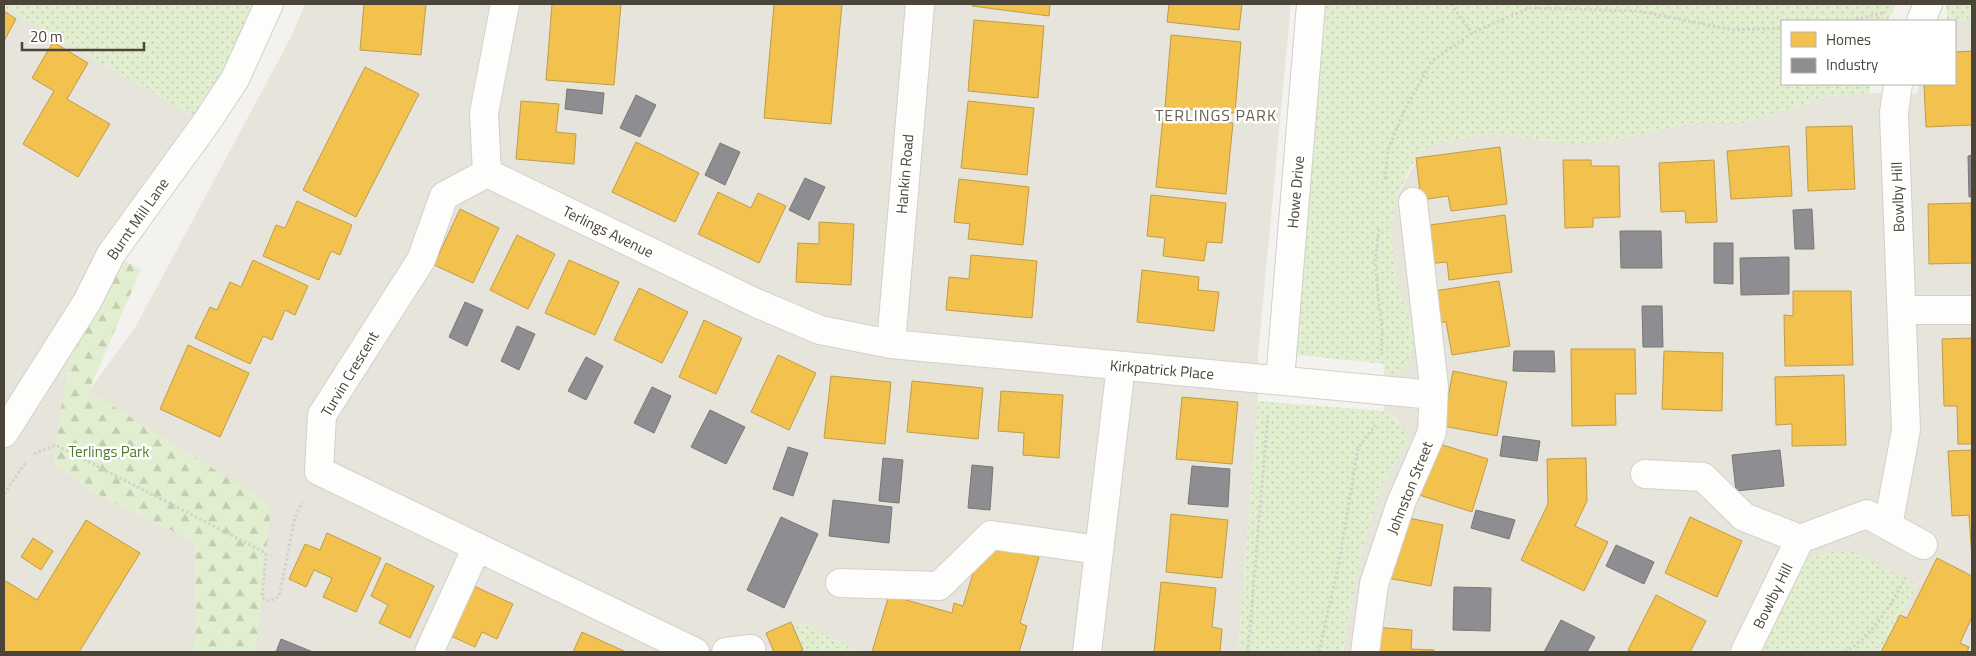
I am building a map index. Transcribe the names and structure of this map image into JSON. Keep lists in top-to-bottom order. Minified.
{"streets":{"street":["Hankin Road","Howe Drive","Bowlby Hill","Burnt Mill Lane","Terlings Avenue","Kirkpatrick Place","Turvin Crescent","Johnston Street"]},"crossings":[["Hankin Road","Terlings Avenue"],["Hankin Road","Kirkpatrick Place"],["Howe Drive","Kirkpatrick Place"],["Terlings Avenue","Kirkpatrick Place"],["Terlings Avenue","Turvin Crescent"],["Kirkpatrick Place","Johnston Street"]],"districts":["TERLINGS PARK"],"parks":["Terlings Park"],"legend":["Homes","Industry"],"scale_bar":"20 m"}
